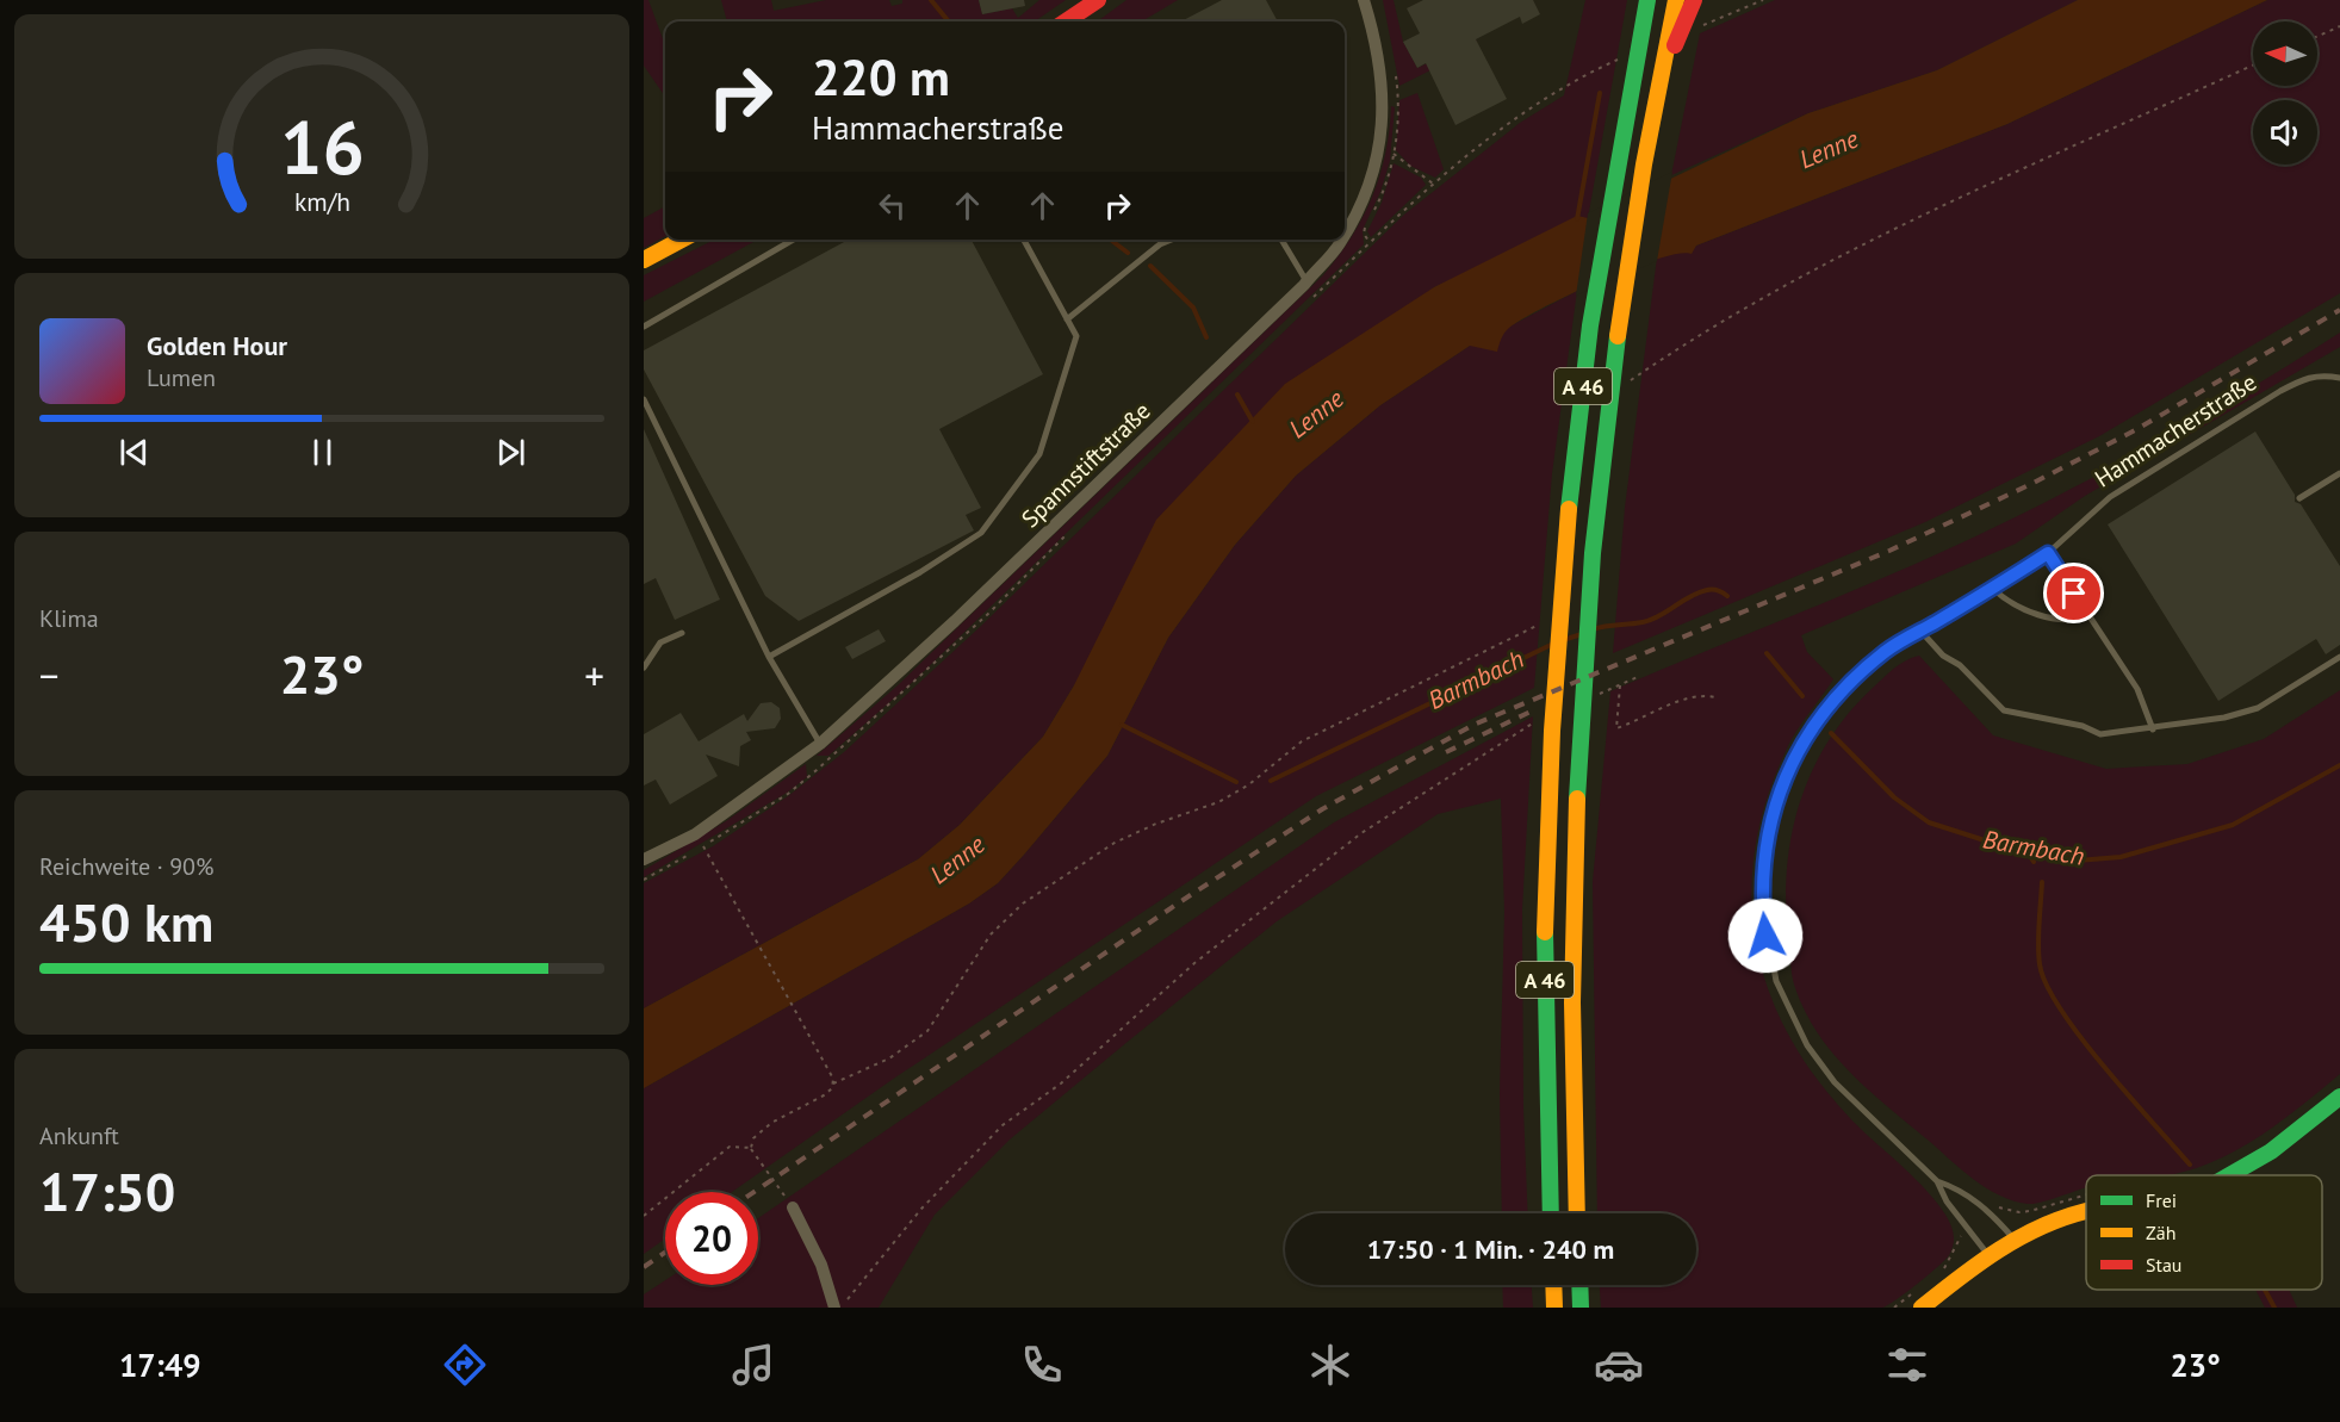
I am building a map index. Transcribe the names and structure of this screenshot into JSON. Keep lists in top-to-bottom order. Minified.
{"streets":{"main road":["A 46"],"street":["Spannstiftstraße"],"lane":["Hammacherstraße"]},"water":["Lenne","Barmbach"],"legend":["Frei","Zäh","Stau"],"north":"left","page":{"turn":["220 m","Hammacherstraße"],"song":["Golden Hour","Lumen"],"tile":["Klima",["Reichweite · 90%","450 km"],["Ankunft","17:50"]],"heat":["−","23°","+"],"limit":"20","trip":"17:50 · 1 Min. · 240 m","tabs":["17:49","23°"],"gauge":["16","km/h"]}}
